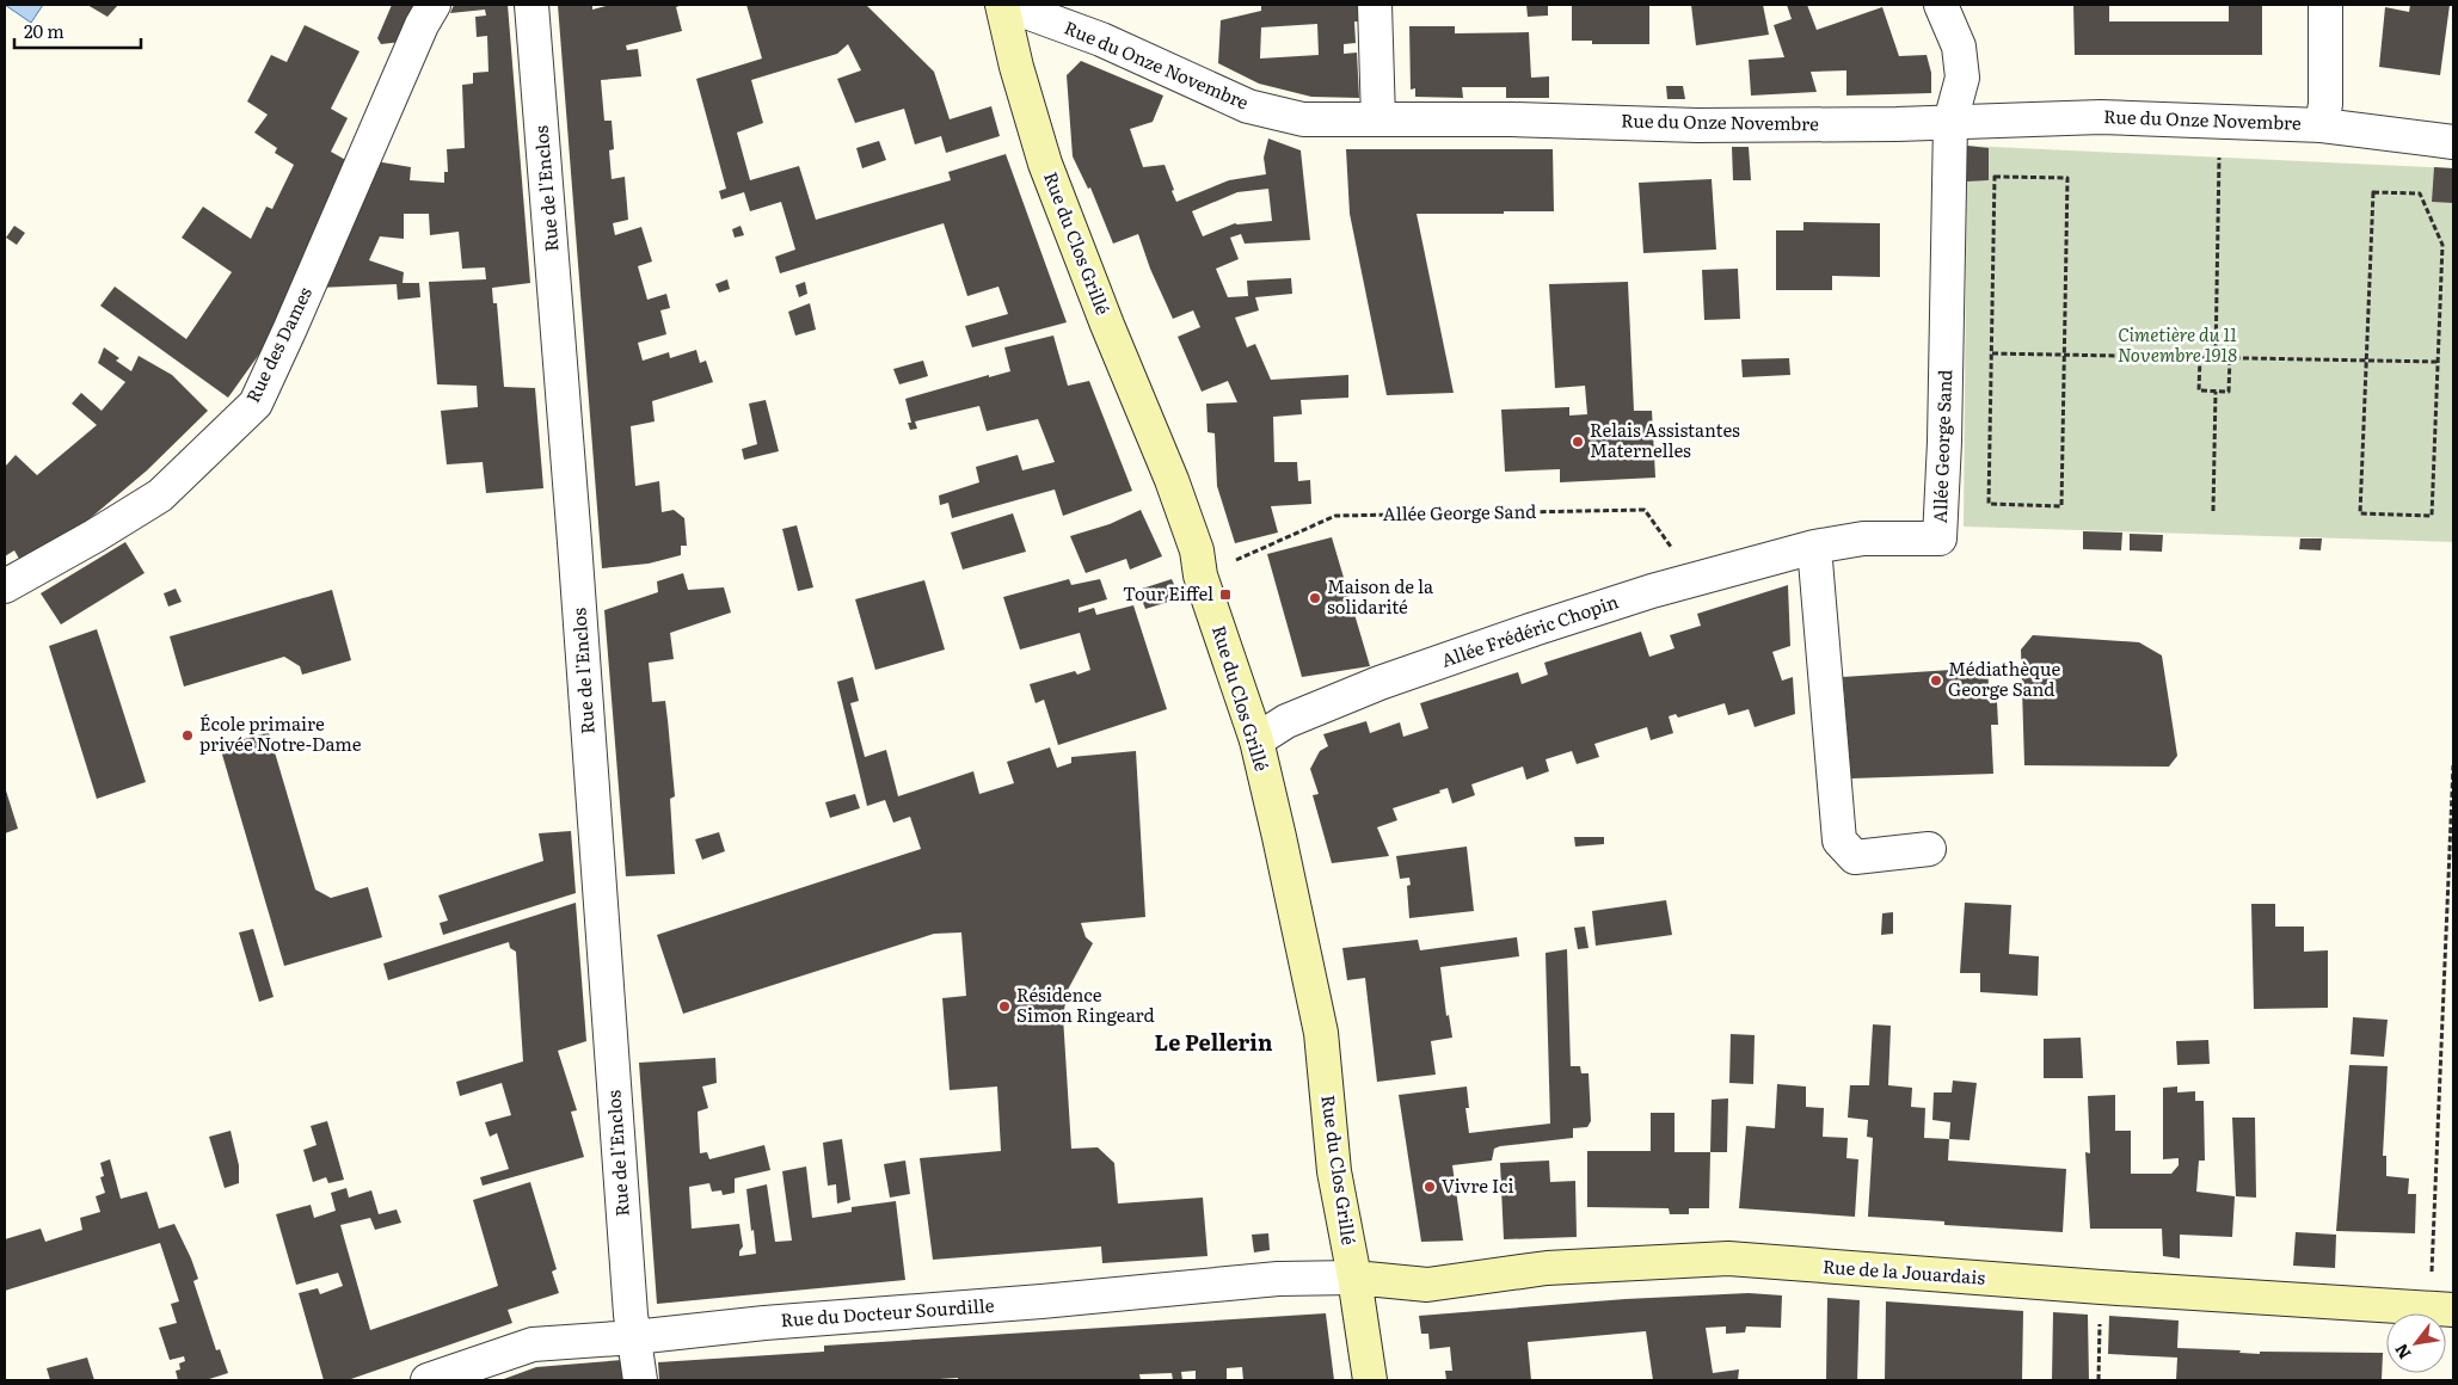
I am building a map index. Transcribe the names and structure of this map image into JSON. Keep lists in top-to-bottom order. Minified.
{"streets":{"main road":["Rue du Clos Grillé","Rue de la Jouardais"],"street":["Rue du Onze Novembre","Rue de l'Enclos","Rue des Dames","Allée George Sand","Allée Frédéric Chopin","Rue du Docteur Sourdille"]},"crossings":[["Rue du Onze Novembre","Allée George Sand"],["Rue de l'Enclos","Rue du Docteur Sourdille"],["Rue du Clos Grillé","Allée George Sand"],["Rue du Clos Grillé","Allée Frédéric Chopin"],["Rue du Clos Grillé","Rue de la Jouardais"],["Rue du Clos Grillé","Rue du Docteur Sourdille"],["Allée George Sand","Allée Frédéric Chopin"],["Rue de la Jouardais","Rue du Docteur Sourdille"]],"districts":["Le Pellerin"],"parks":["Cimetière du 11 Novembre 1918"],"places":{"other":["Relais Assistantes Maternelles","Maison de la solidarité","Médiathèque George Sand","École primaire privée Notre-Dame","Résidence Simon Ringeard","Vivre Ici"],"transit":["Tour Eiffel"]},"scale_bar":"20 m","north":"bottom left"}
